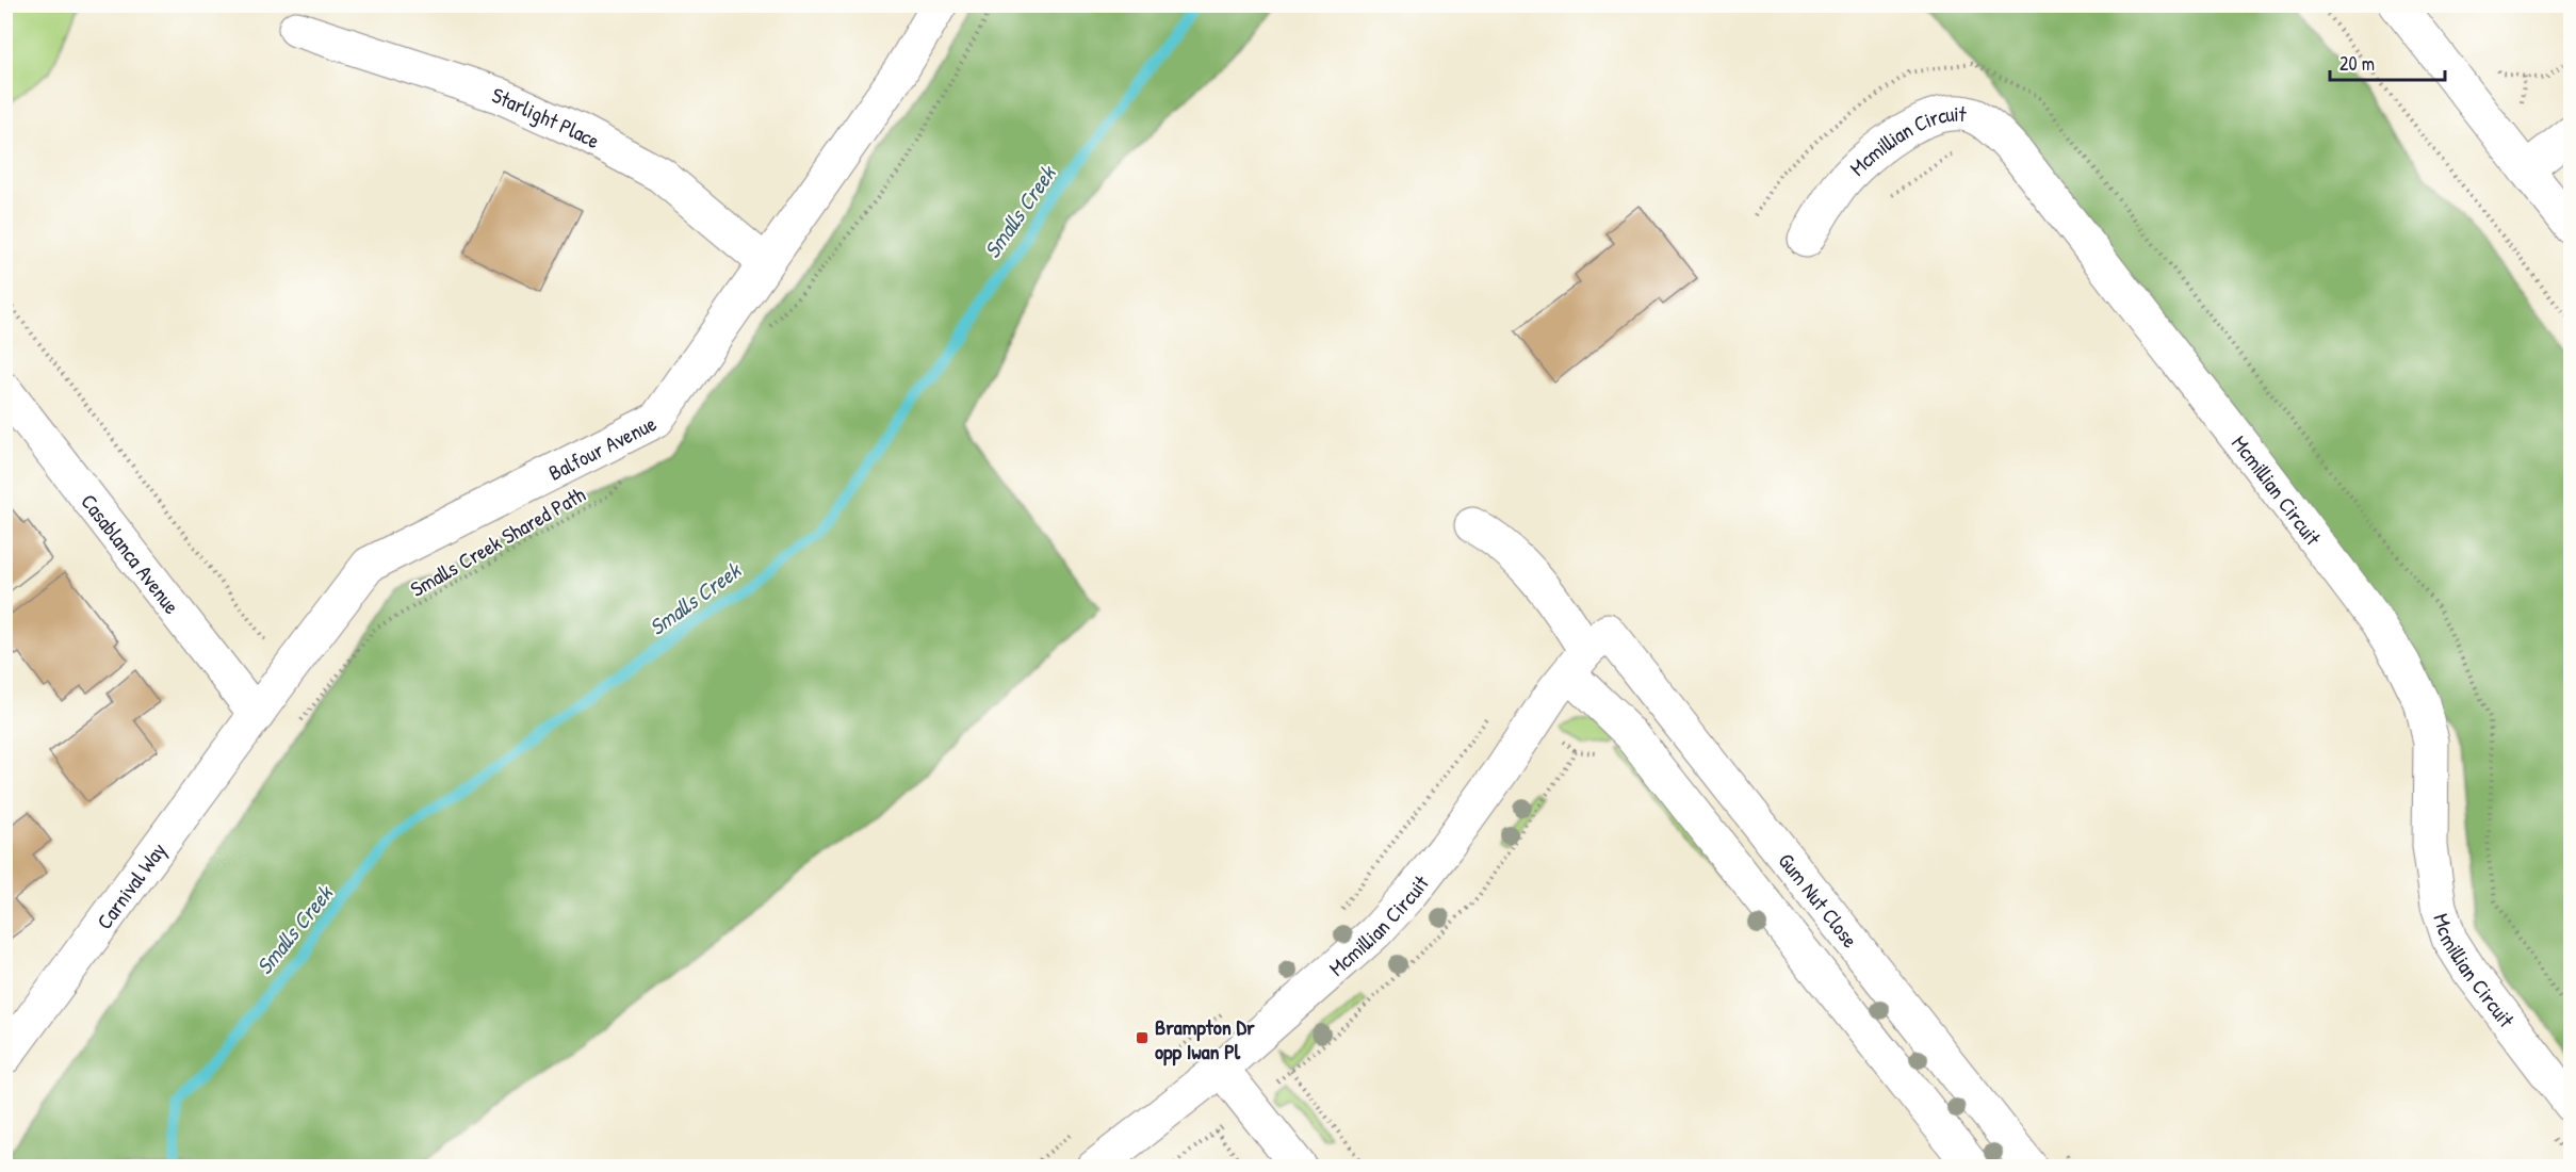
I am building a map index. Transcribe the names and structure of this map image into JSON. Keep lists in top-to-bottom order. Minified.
{"streets":{"street":["Starlight Place","Mcmillian Circuit","Balfour Avenue","Casablanca Avenue","Carnival Way","Gum Nut Close"],"path":["Smalls Creek Shared Path"]},"crossings":[["Starlight Place","Balfour Avenue"],["Mcmillian Circuit","Gum Nut Close"],["Balfour Avenue","Casablanca Avenue"],["Balfour Avenue","Carnival Way"],["Casablanca Avenue","Carnival Way"]],"water":["Smalls Creek"],"places":{"transit":["Brampton Dr opp Iwan Pl"]},"scale_bar":"20 m"}
